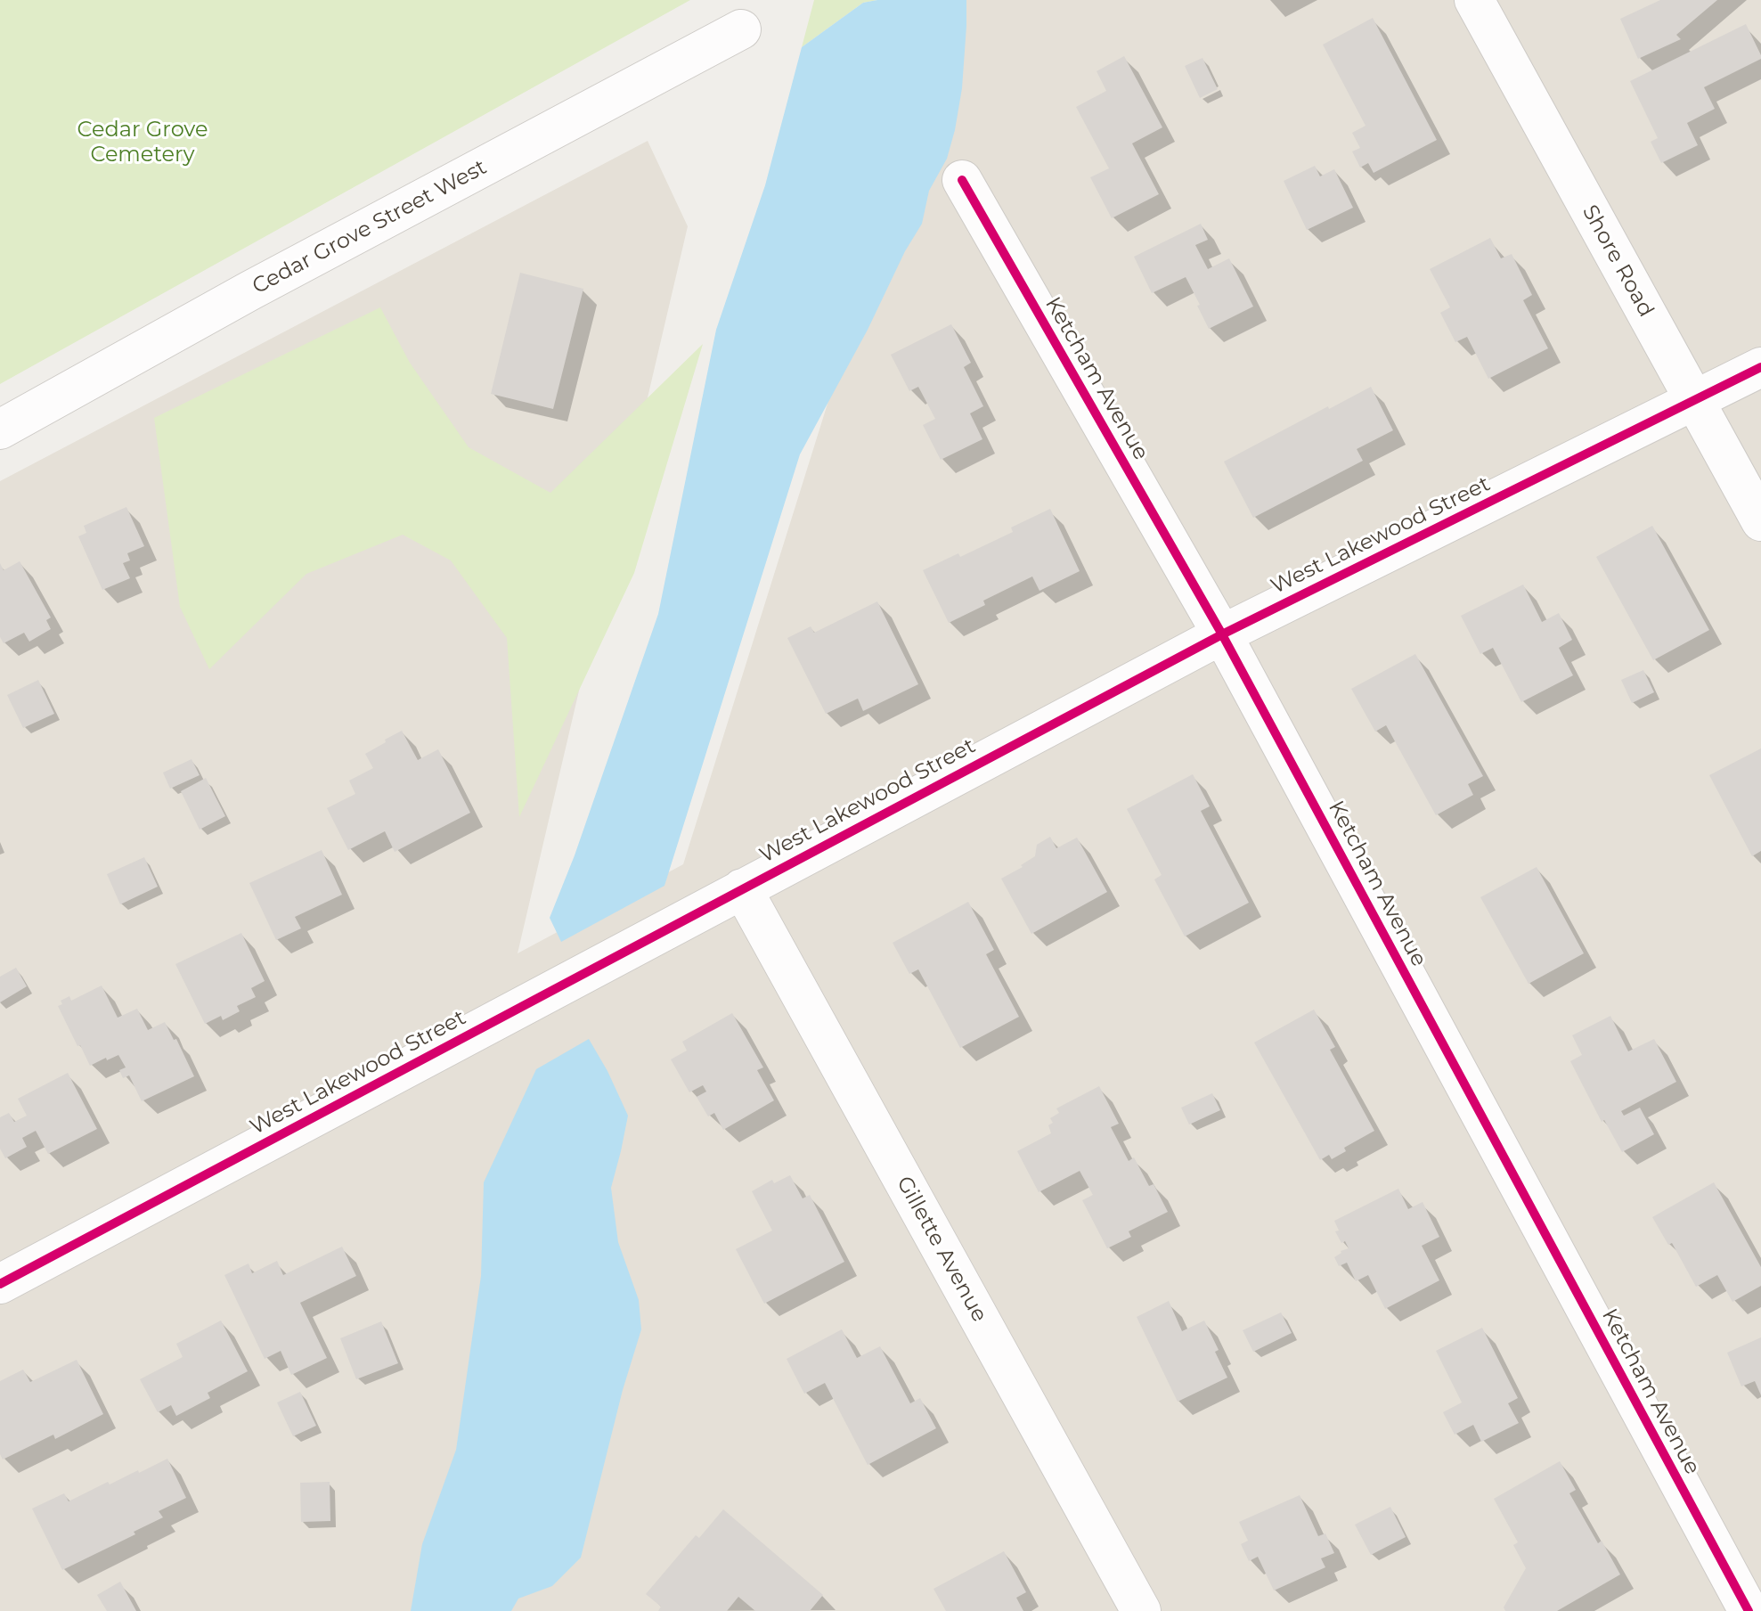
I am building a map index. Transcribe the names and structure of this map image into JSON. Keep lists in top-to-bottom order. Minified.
{"streets":{"street":["Cedar Grove Street West","Shore Road","Ketcham Avenue","West Lakewood Street","Gillette Avenue"]},"crossings":[["Shore Road","West Lakewood Street"],["Ketcham Avenue","West Lakewood Street"],["West Lakewood Street","Gillette Avenue"]],"parks":["Cedar Grove Cemetery"]}
